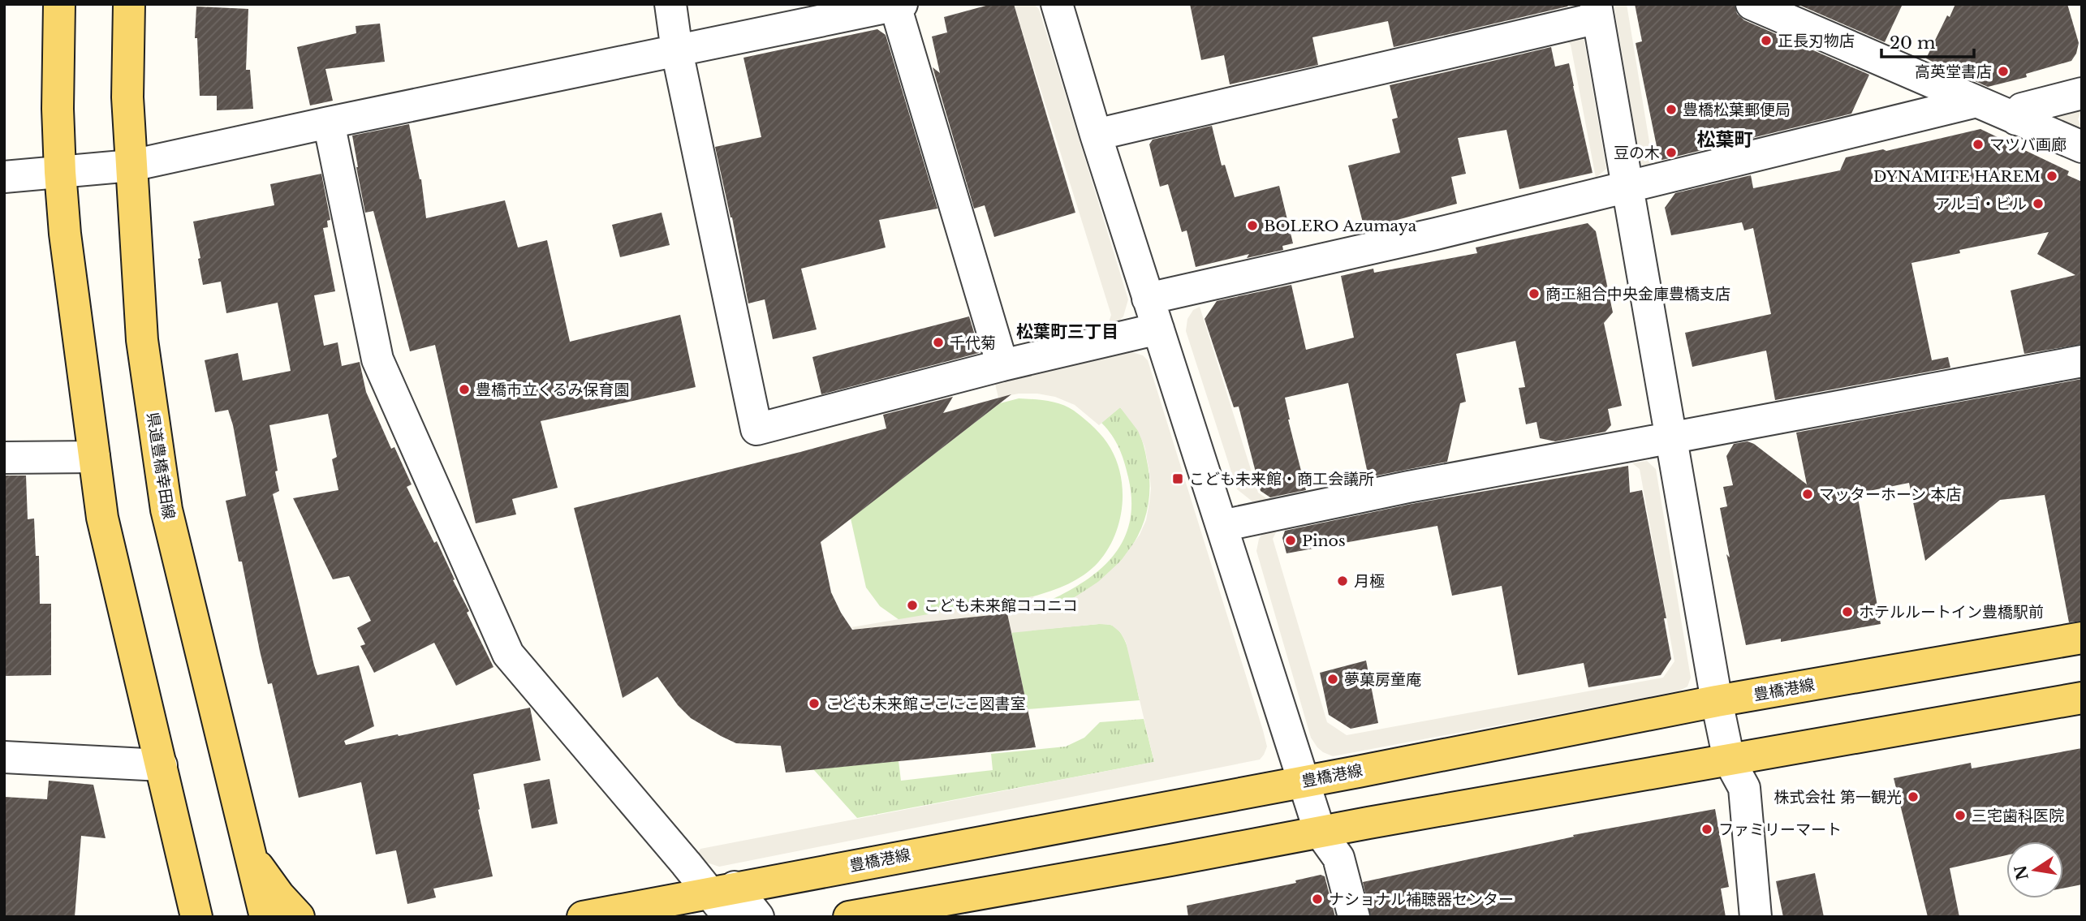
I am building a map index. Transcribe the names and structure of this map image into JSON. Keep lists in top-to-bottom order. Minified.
{"streets":{"main road":["県道豊橋幸田線","豊橋港線"]},"districts":["松葉町","松葉町三丁目"],"places":{"other":["正長刃物店","高英堂書店","豊橋松葉郵便局","マツバ画廊","豆の木","DYNAMITE HAREM","アルゴ・ビル","BOLERO Azumaya","商工組合中央金庫豊橋支店","千代菊","豊橋市立くるみ保育園","マッターホーン 本店","Pinos","月極","こども未来館ココニコ","ホテルルートイン豊橋駅前","夢菓房童庵","こども未来館ここにこ図書室","株式会社 第一観光","三宅歯科医院","ファミリーマート","ナショナル補聴器センター"],"transit":["こども未来館・商工会議所"]},"scale_bar":"20 m","north":"left"}
